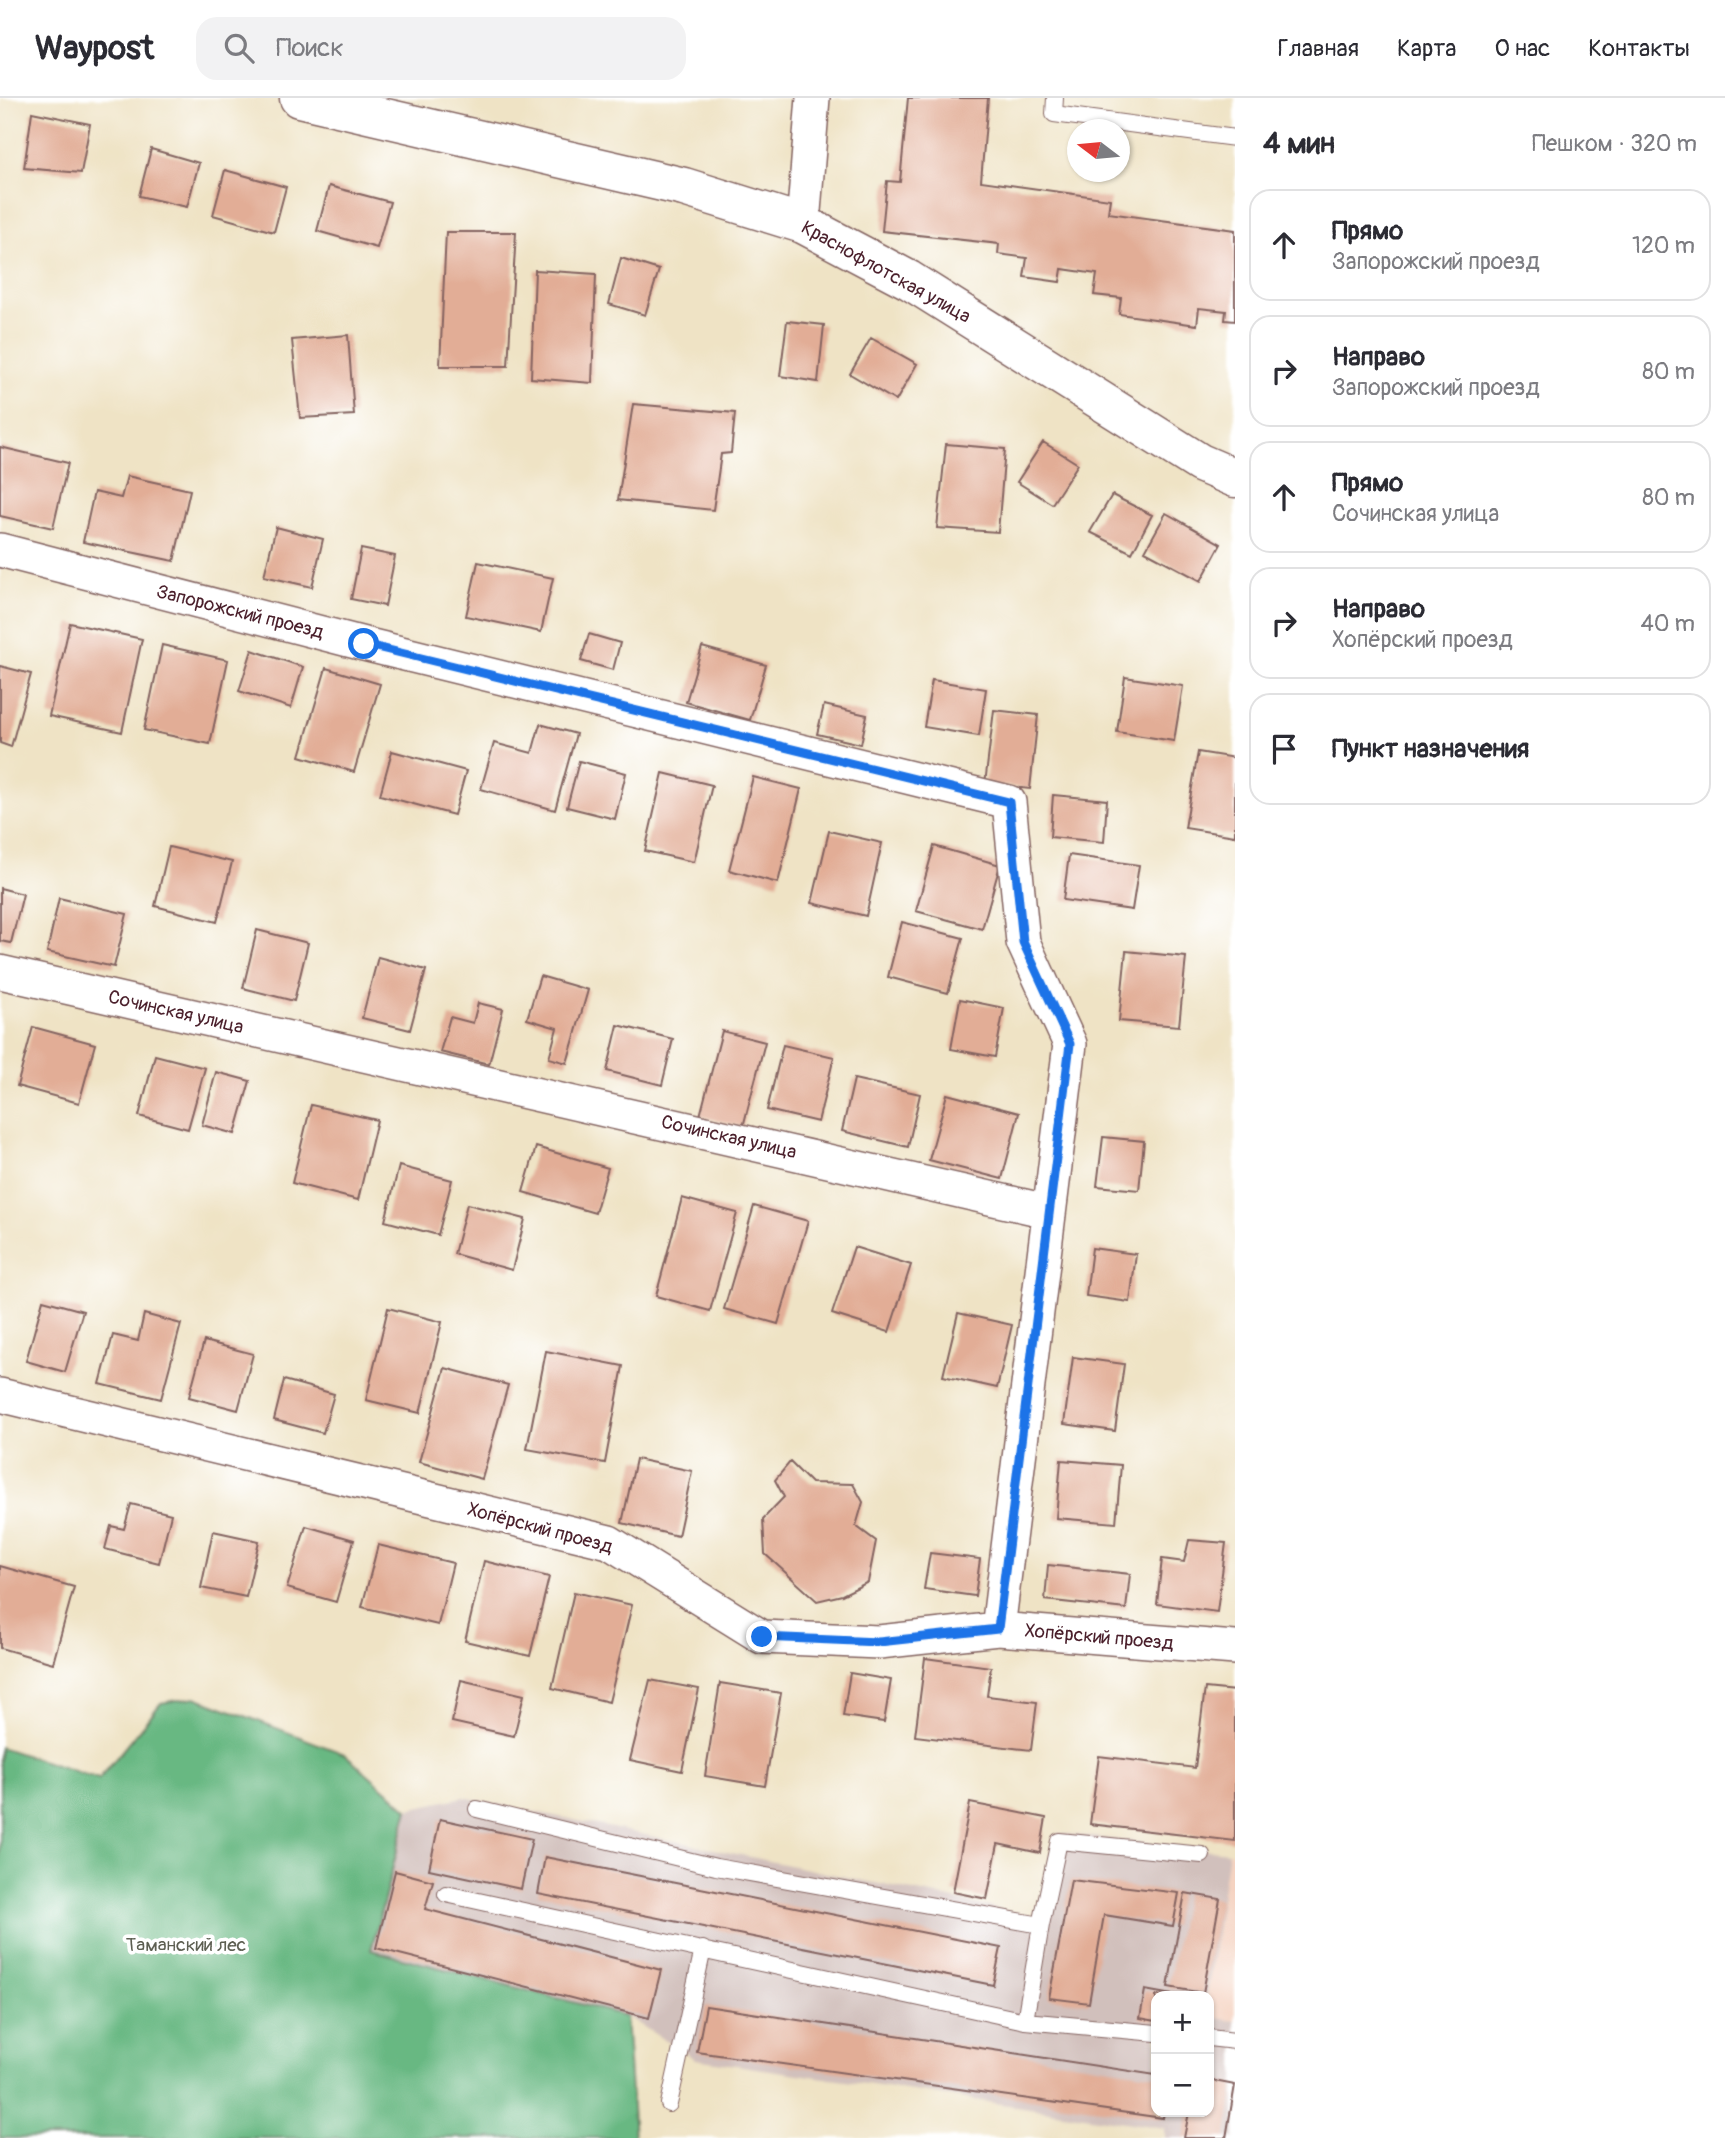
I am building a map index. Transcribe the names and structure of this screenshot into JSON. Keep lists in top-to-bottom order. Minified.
{"streets":{"street":["Краснофлотская улица","Запорожский проезд","Сочинская улица","Хопёрский проезд"]},"crossings":[["Запорожский проезд","Сочинская улица"]],"parks":["Таманский лес"],"north":"left","page":{"header":"Waypost","search":"Поиск","nav":["Главная","Карта","О нас","Контакты"],"heading":["4 мин","Пешком · 320 m"],"list":[["Прямо","Запорожский проезд","120 m"],["Направо","Запорожский проезд","80 m"],["Прямо","Сочинская улица","80 m"],["Направо","Хопёрский проезд","40 m"],"Пункт назначения"],"map_buttons":["+","−"]}}
